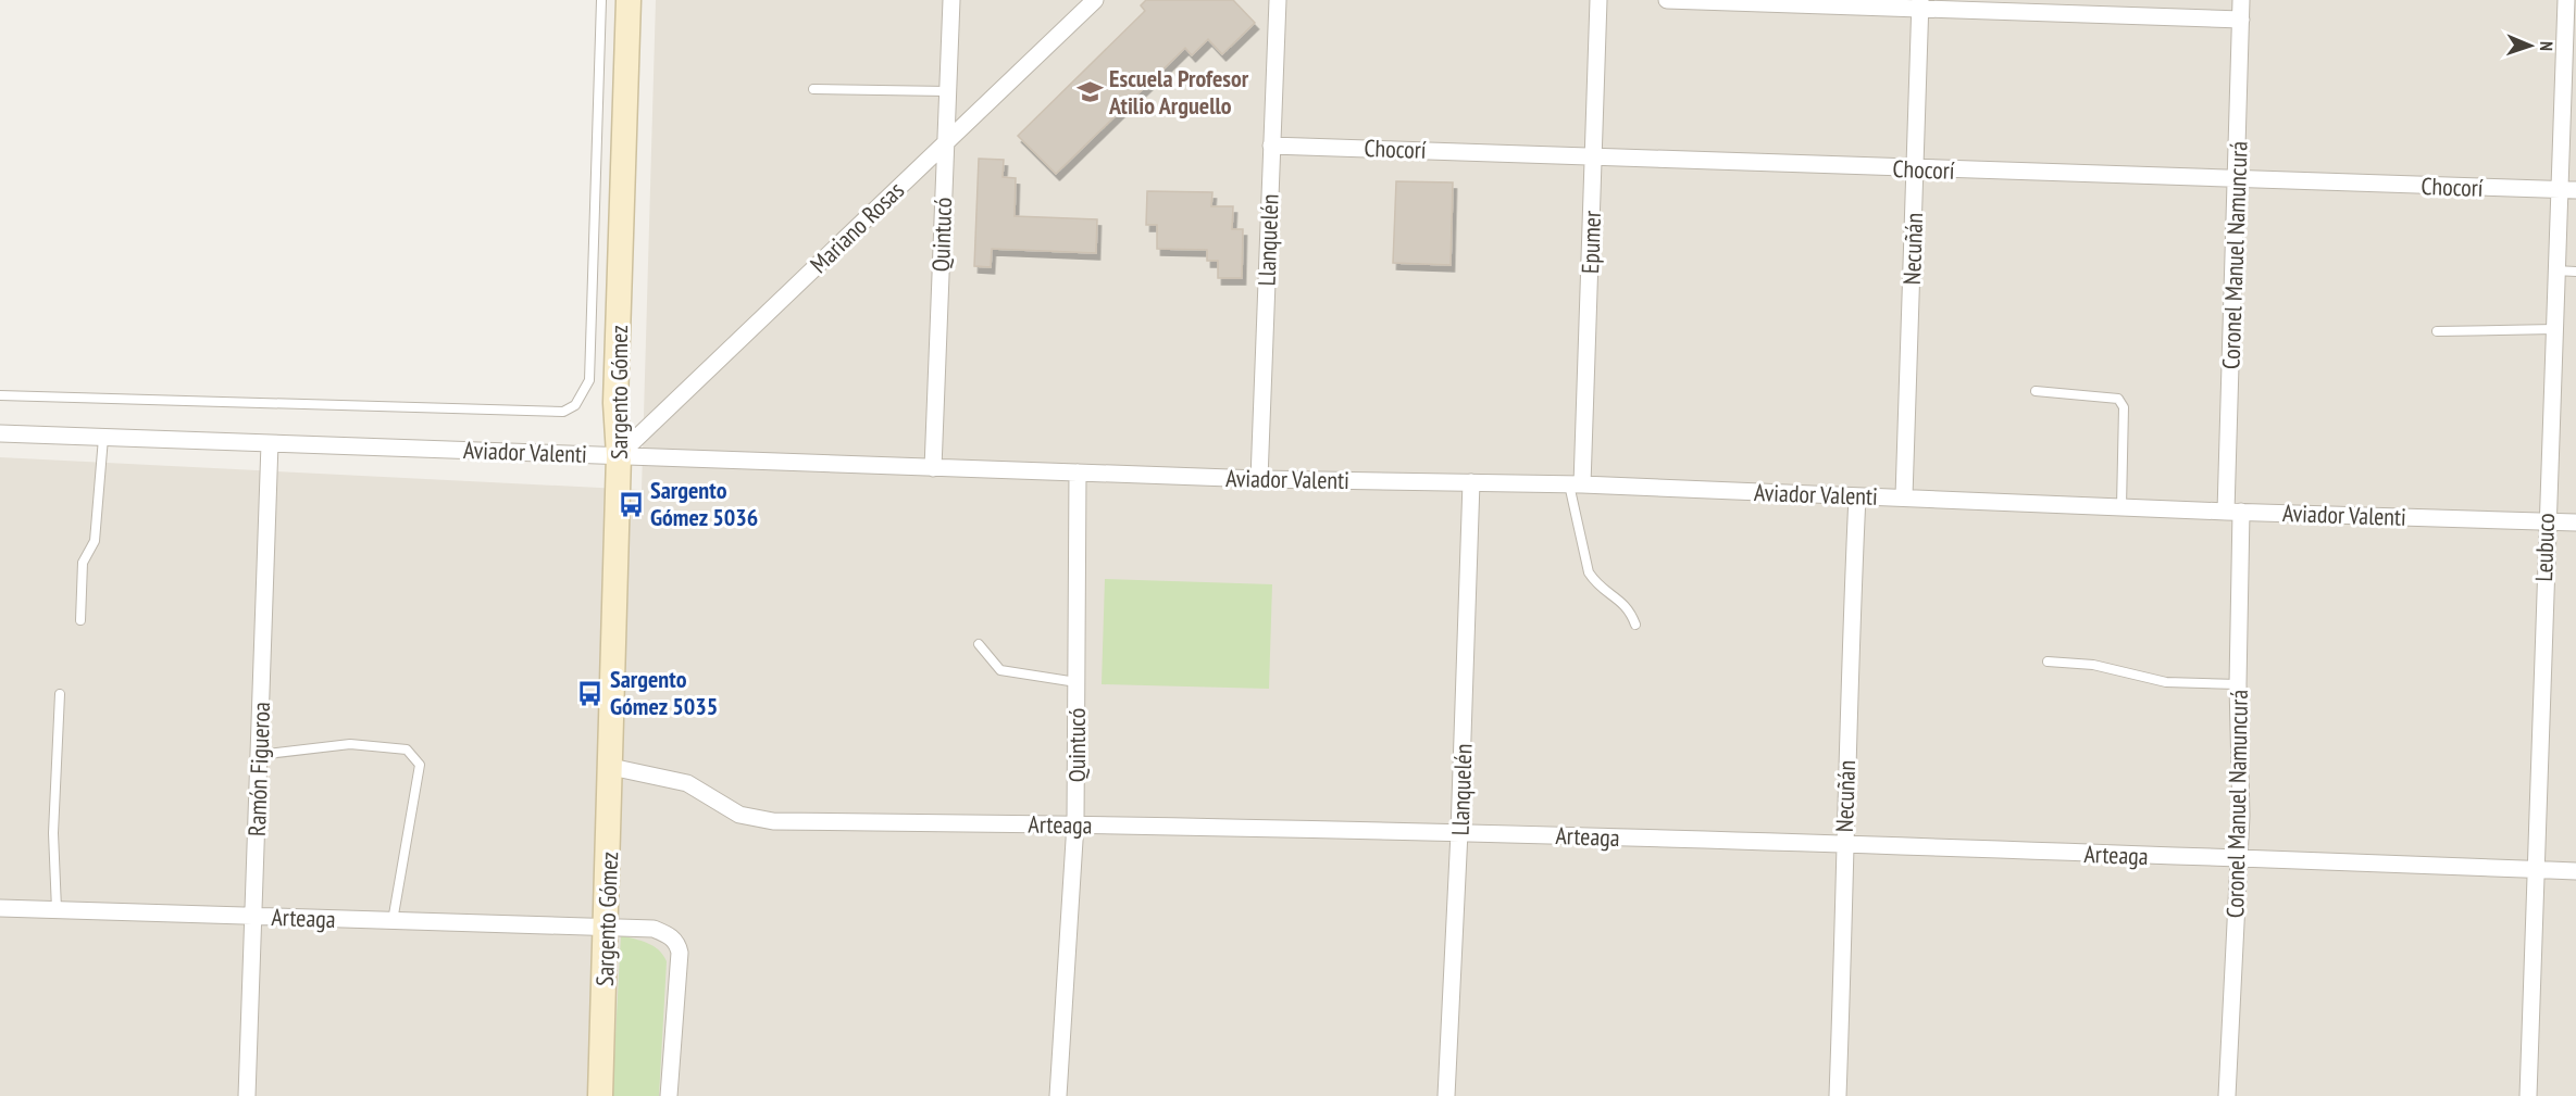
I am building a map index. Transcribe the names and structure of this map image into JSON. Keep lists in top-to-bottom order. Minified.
{"streets":{"main road":["Sargento Gómez"],"street":["Chocorí","Mariano Rosas","Quintucó","Llanquelén","Epumer","Necuñán","Coronel Manuel Namuncurá","Aviador Valenti","Leubuco","Ramón Figueroa","Arteaga"]},"crossings":[["Chocorí","Llanquelén"],["Chocorí","Epumer"],["Chocorí","Necuñán"],["Chocorí","Coronel Manuel Namuncurá"],["Chocorí","Leubuco"],["Mariano Rosas","Quintucó"],["Mariano Rosas","Sargento Gómez"],["Mariano Rosas","Aviador Valenti"],["Quintucó","Aviador Valenti"],["Quintucó","Arteaga"],["Llanquelén","Aviador Valenti"],["Llanquelén","Arteaga"],["Epumer","Aviador Valenti"],["Necuñán","Aviador Valenti"],["Necuñán","Arteaga"],["Coronel Manuel Namuncurá","Aviador Valenti"],["Coronel Manuel Namuncurá","Arteaga"],["Sargento Gómez","Aviador Valenti"],["Sargento Gómez","Arteaga"],["Aviador Valenti","Leubuco"],["Aviador Valenti","Ramón Figueroa"],["Leubuco","Arteaga"],["Ramón Figueroa","Arteaga"]],"places":{"school or university":["Escuela Profesor Atilio Arguello"],"bus stop":["Sargento Gómez 5036","Sargento Gómez 5035"]},"north":"right"}
